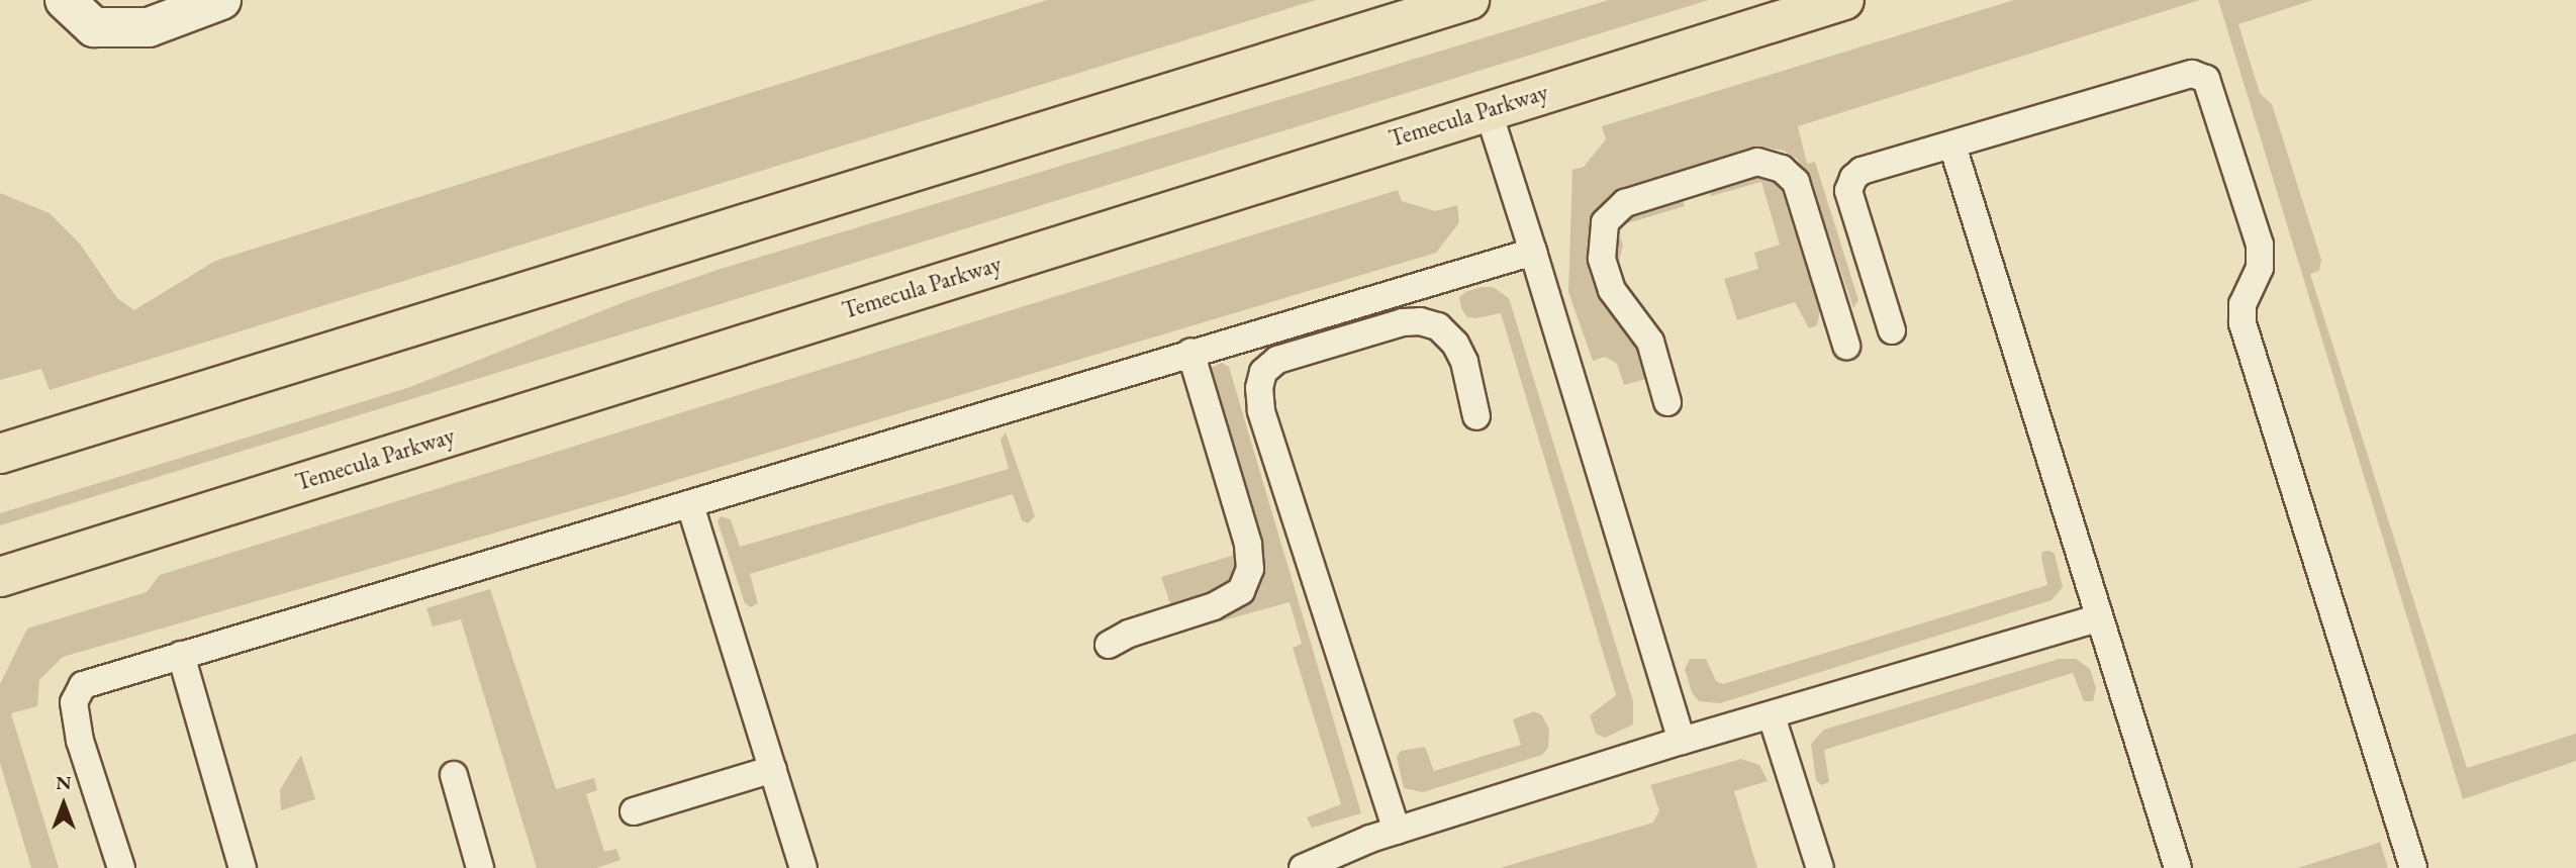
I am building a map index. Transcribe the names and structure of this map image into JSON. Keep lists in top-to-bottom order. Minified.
{"streets":{"main road":["Temecula Parkway"]},"north":"top"}
